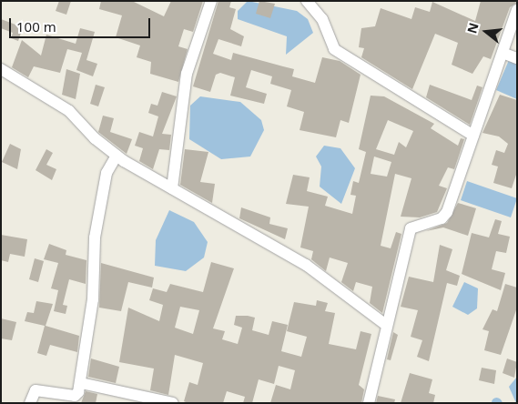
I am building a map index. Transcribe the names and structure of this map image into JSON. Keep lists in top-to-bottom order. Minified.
{"scale_bar":"100 m","north":"left"}
